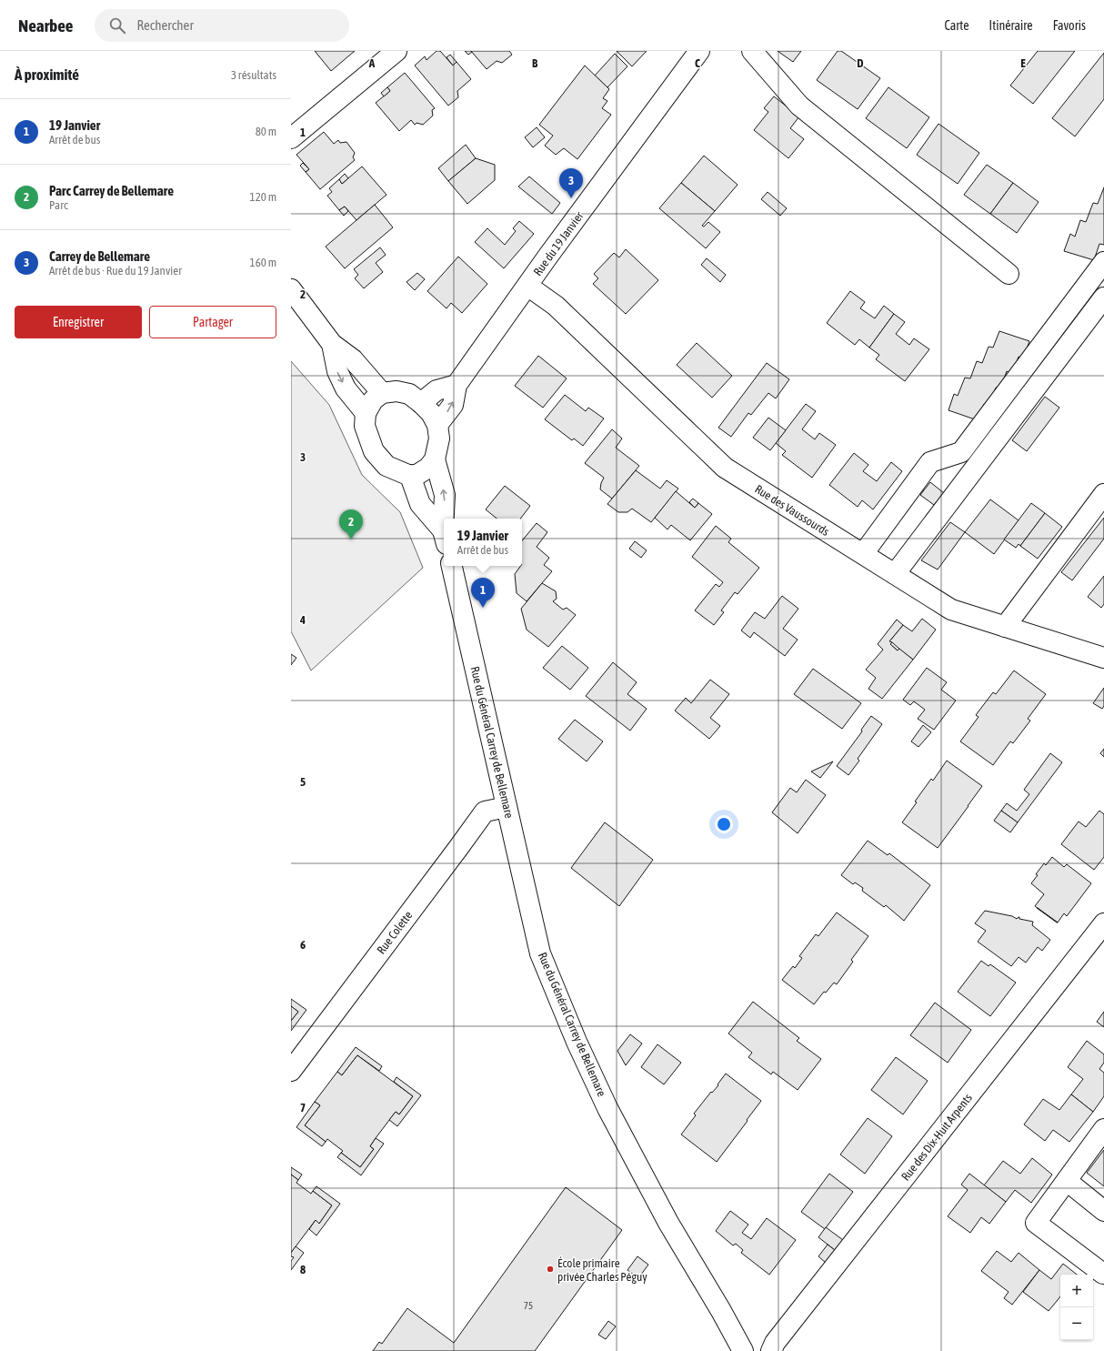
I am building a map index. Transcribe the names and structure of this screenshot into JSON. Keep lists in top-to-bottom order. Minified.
{"streets":{"street":["Rue du 19 Janvier","Rue des Vaussourds","Rue du Général Carrey de Bellemare","Rue Colette","Rue des Dix-Huit Arpents"]},"crossings":[["Rue du 19 Janvier","Rue des Vaussourds"],["Rue du Général Carrey de Bellemare","Rue Colette"]],"places":["École primaire privée Charles Péguy"],"house_numbers":["75"],"page":{"header":"Nearbee","search":"Rechercher","nav":["Carte","Itinéraire","Favoris"],"heading":["À proximité","3 résultats"],"list":[{"mark":"1","name":"19 Janvier","note":"Arrêt de bus","value":"80 m"},{"mark":"2","name":"Parc Carrey de Bellemare","note":"Parc","value":"120 m"},{"mark":"3","name":"Carrey de Bellemare","note":"Arrêt de bus · Rue du 19 Janvier","value":"160 m"}],"pins":["3","2","1"],"buttons":["Enregistrer","Partager"],"popup":["19 Janvier","Arrêt de bus"],"map_buttons":["+","−"]},"grid":{"columns":["A","B","C","D","E"],"rows":["1","2","3","4","5","6","7","8"]}}
